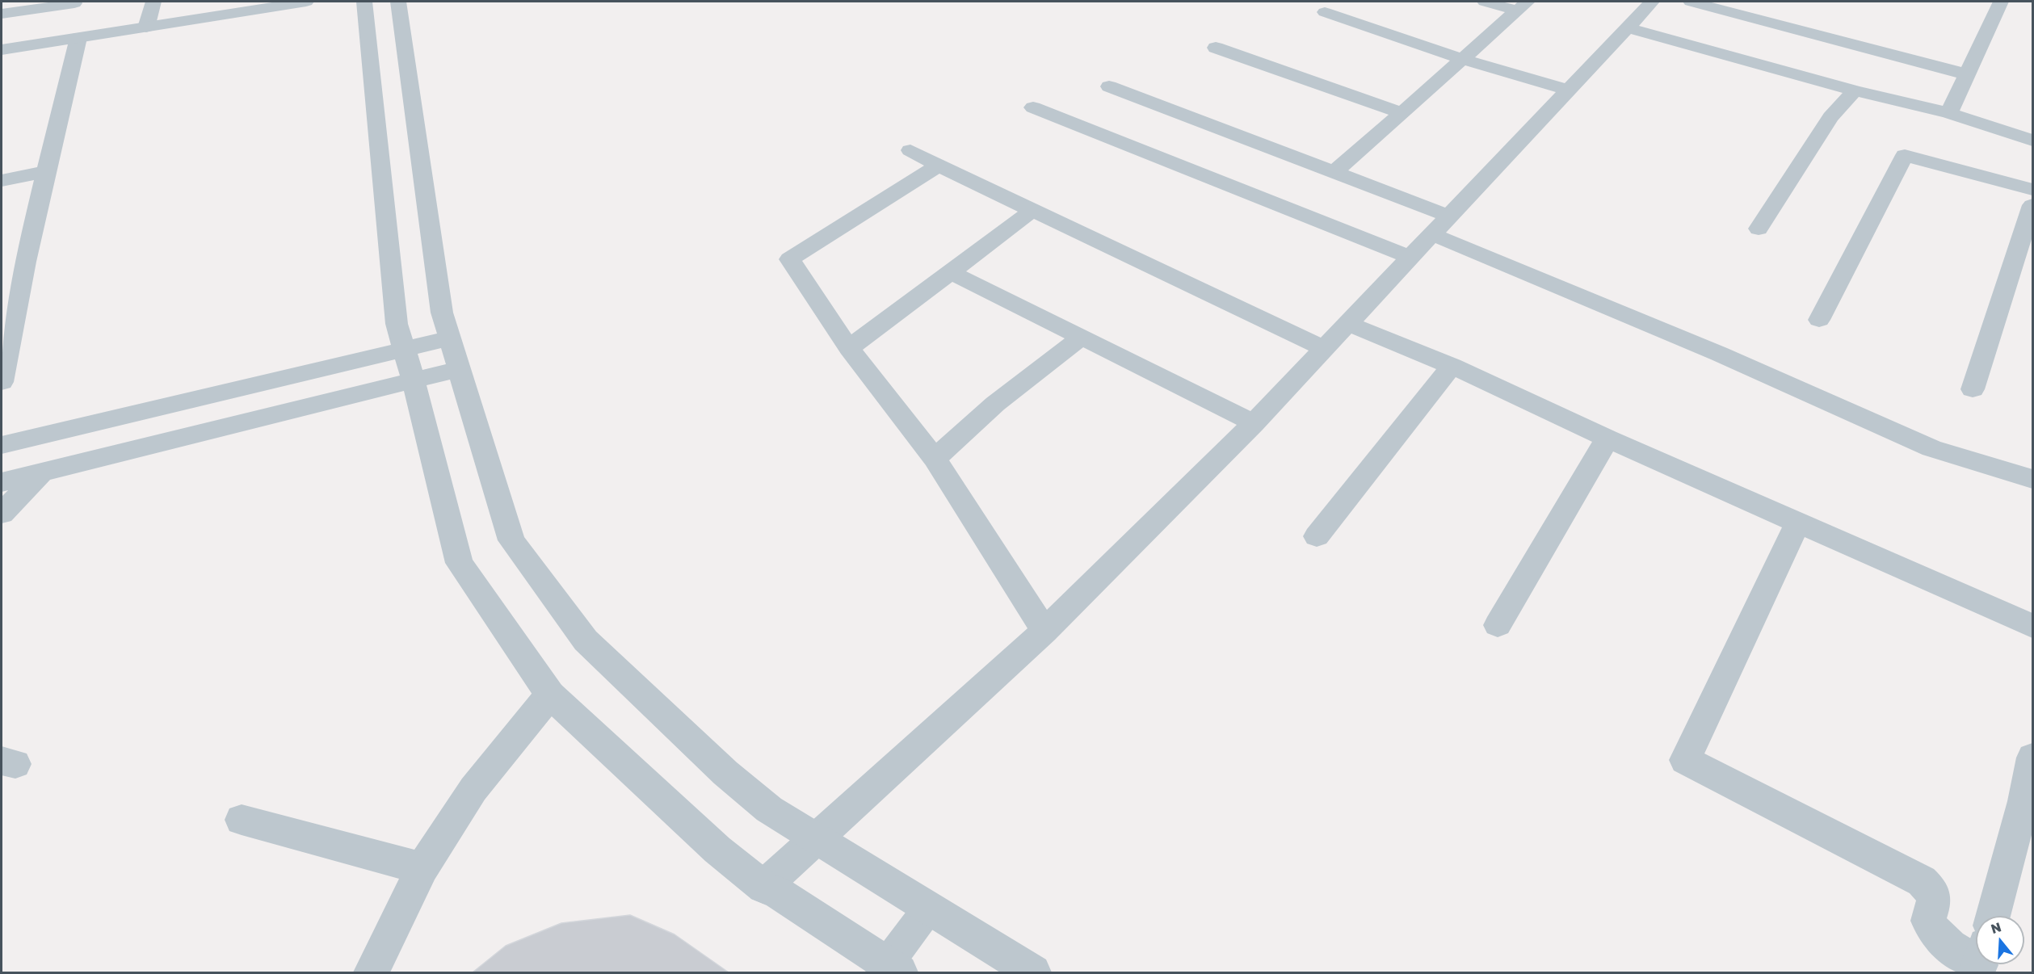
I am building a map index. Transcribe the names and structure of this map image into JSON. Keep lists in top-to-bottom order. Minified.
{"north":"top"}
